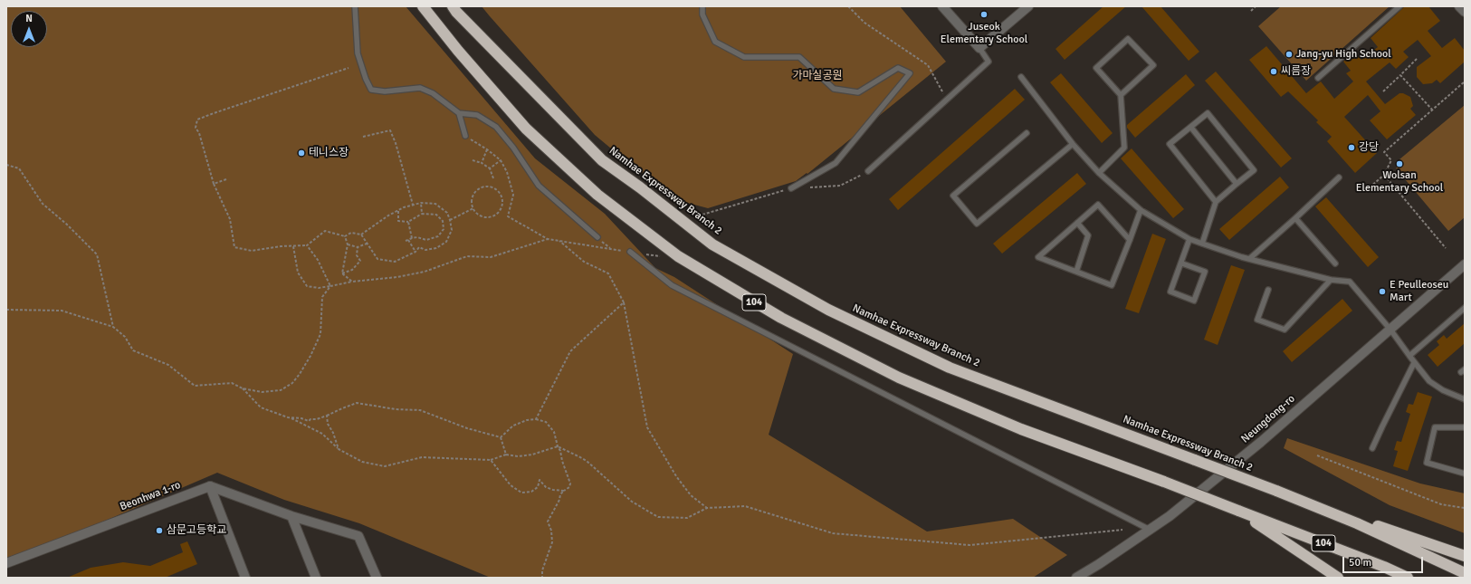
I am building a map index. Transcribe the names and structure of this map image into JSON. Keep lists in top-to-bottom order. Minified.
{"streets":{"highway":["Namhae Expressway Branch 2","104"],"street":["Neungdong-ro","Beonhwa 1-ro"]},"parks":["가마실공원"],"places":["Juseok Elementary School","Jang-yu High School","씨름장","강당","테니스장","Wolsan Elementary School","E Peulleoseu Mart","삼문고등학교"],"scale_bar":"50 m","north":"top"}
